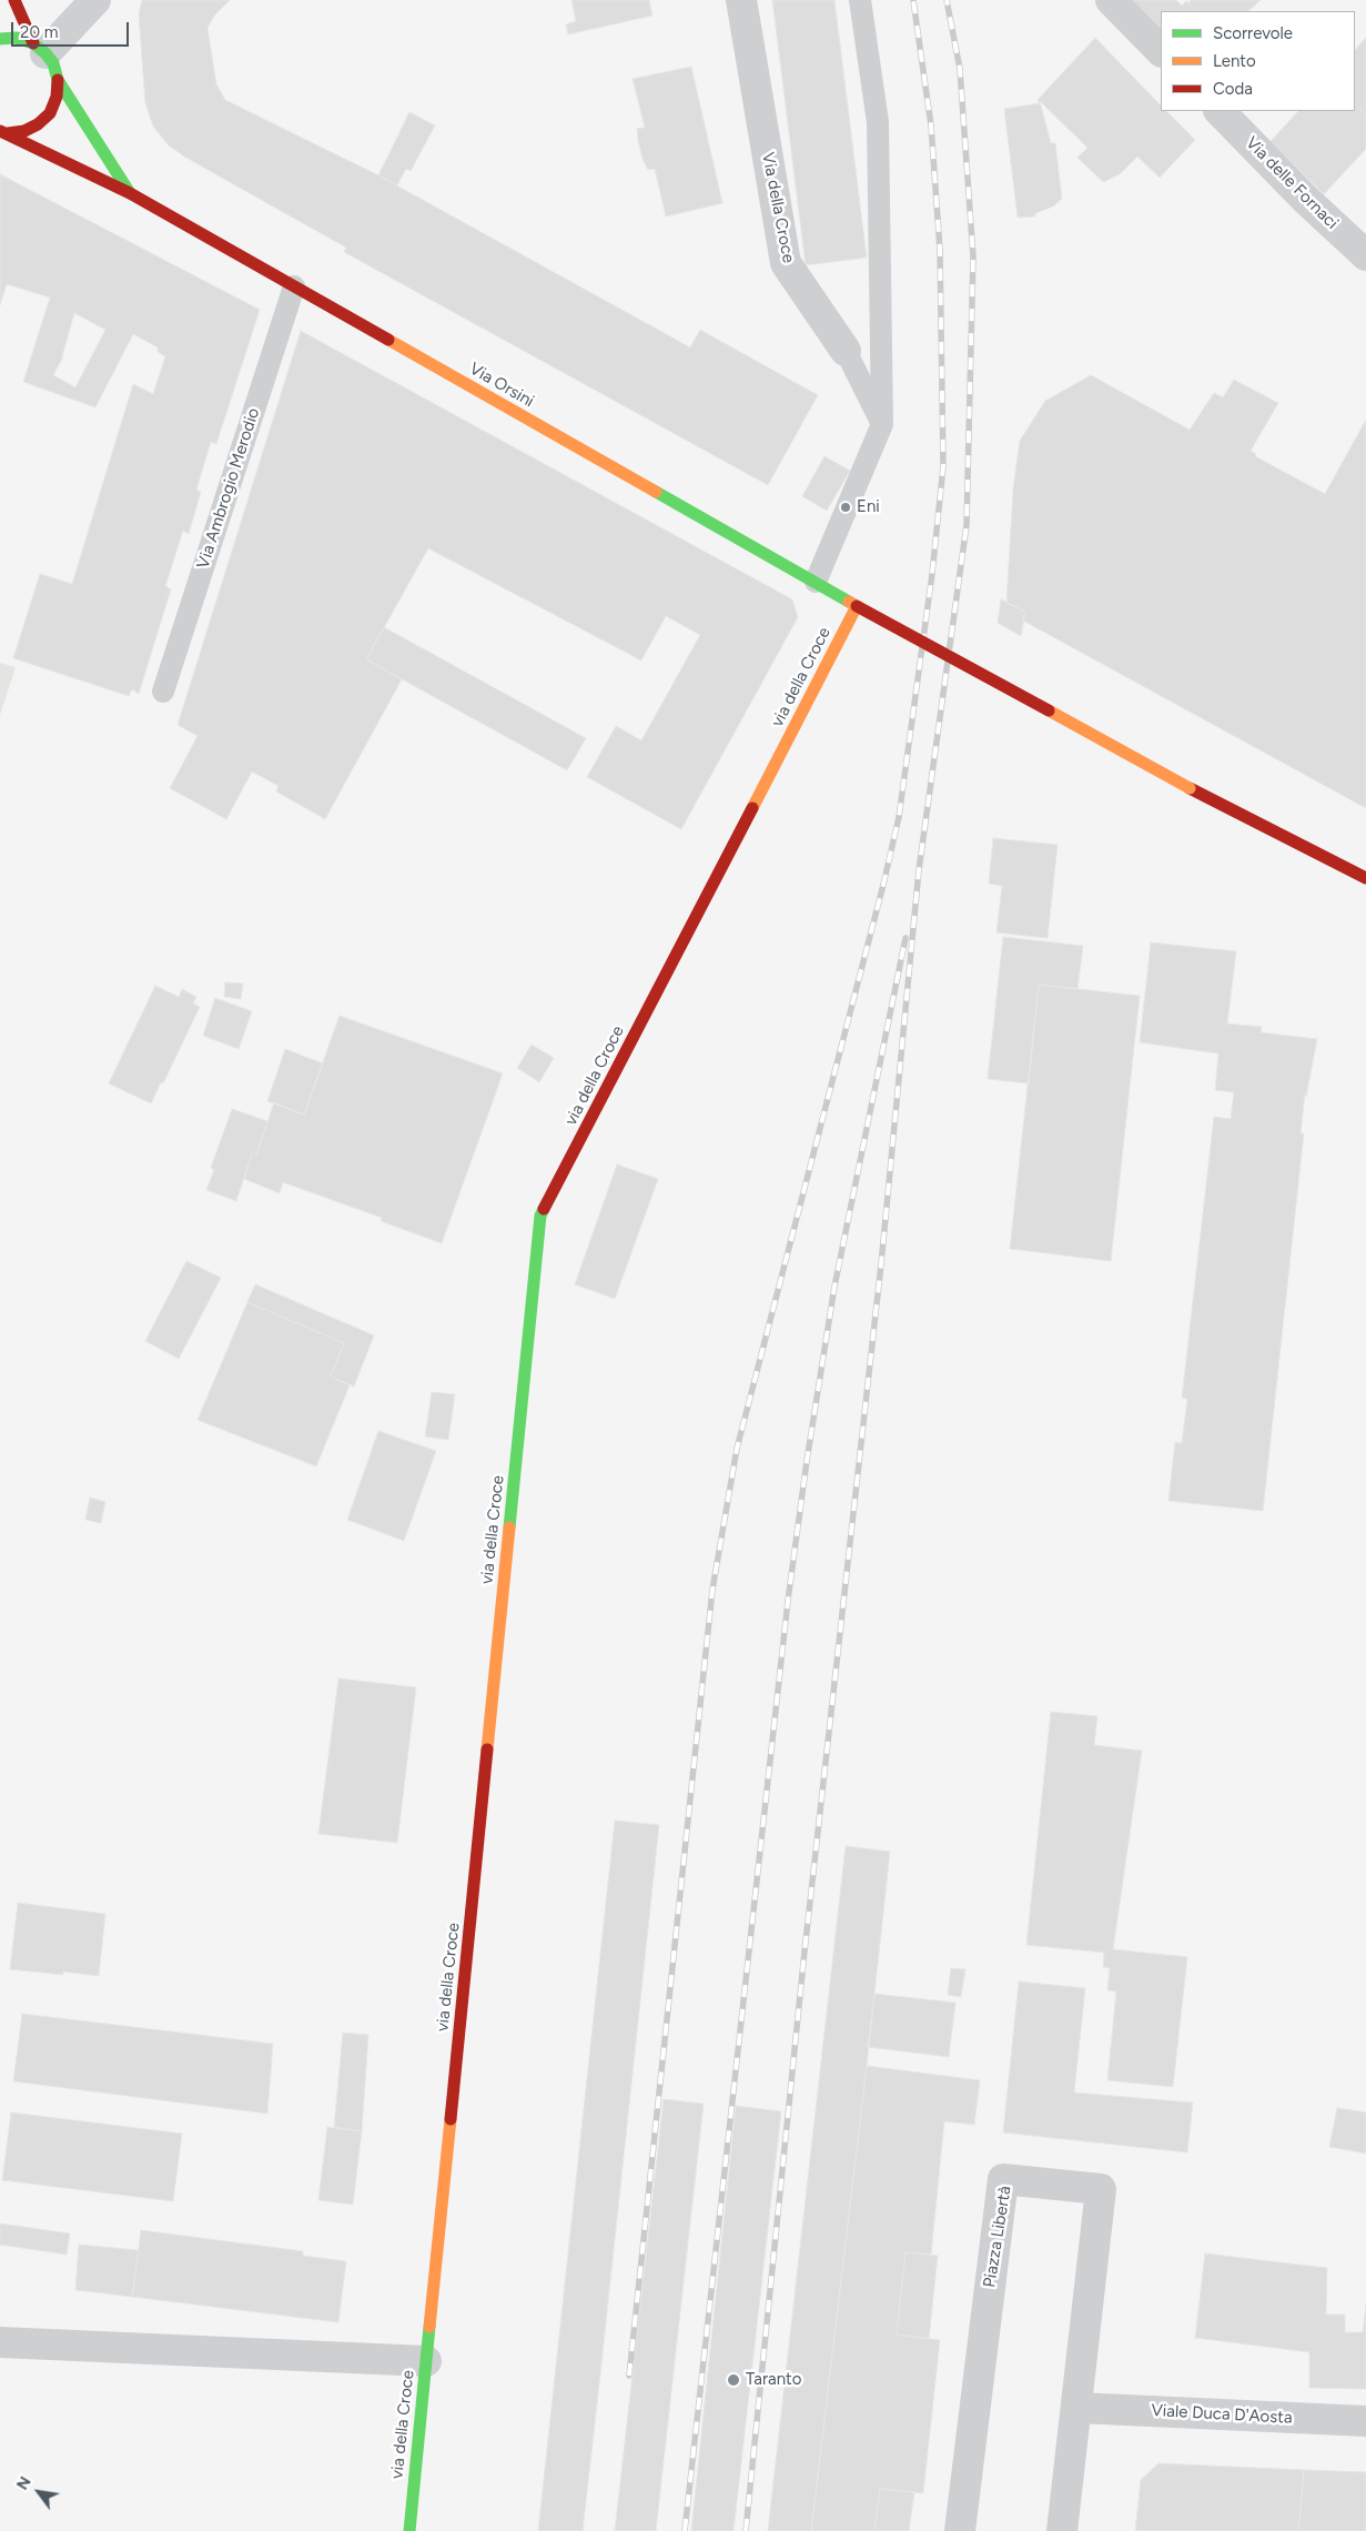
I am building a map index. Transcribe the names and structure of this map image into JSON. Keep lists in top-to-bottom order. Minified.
{"streets":{"street":["Via delle Fornaci","Via della Croce","Via Orsini","via della Croce","Piazza Libertà","Viale Duca D'Aosta"],"lane":["Via Ambrogio Merodio"]},"crossings":[["Via Orsini","Via Ambrogio Merodio"],["Via Orsini","via della Croce"],["Piazza Libertà","Viale Duca D'Aosta"]],"places":["Eni","Taranto"],"legend":["Scorrevole","Lento","Coda"],"scale_bar":"20 m","north":"top left"}
